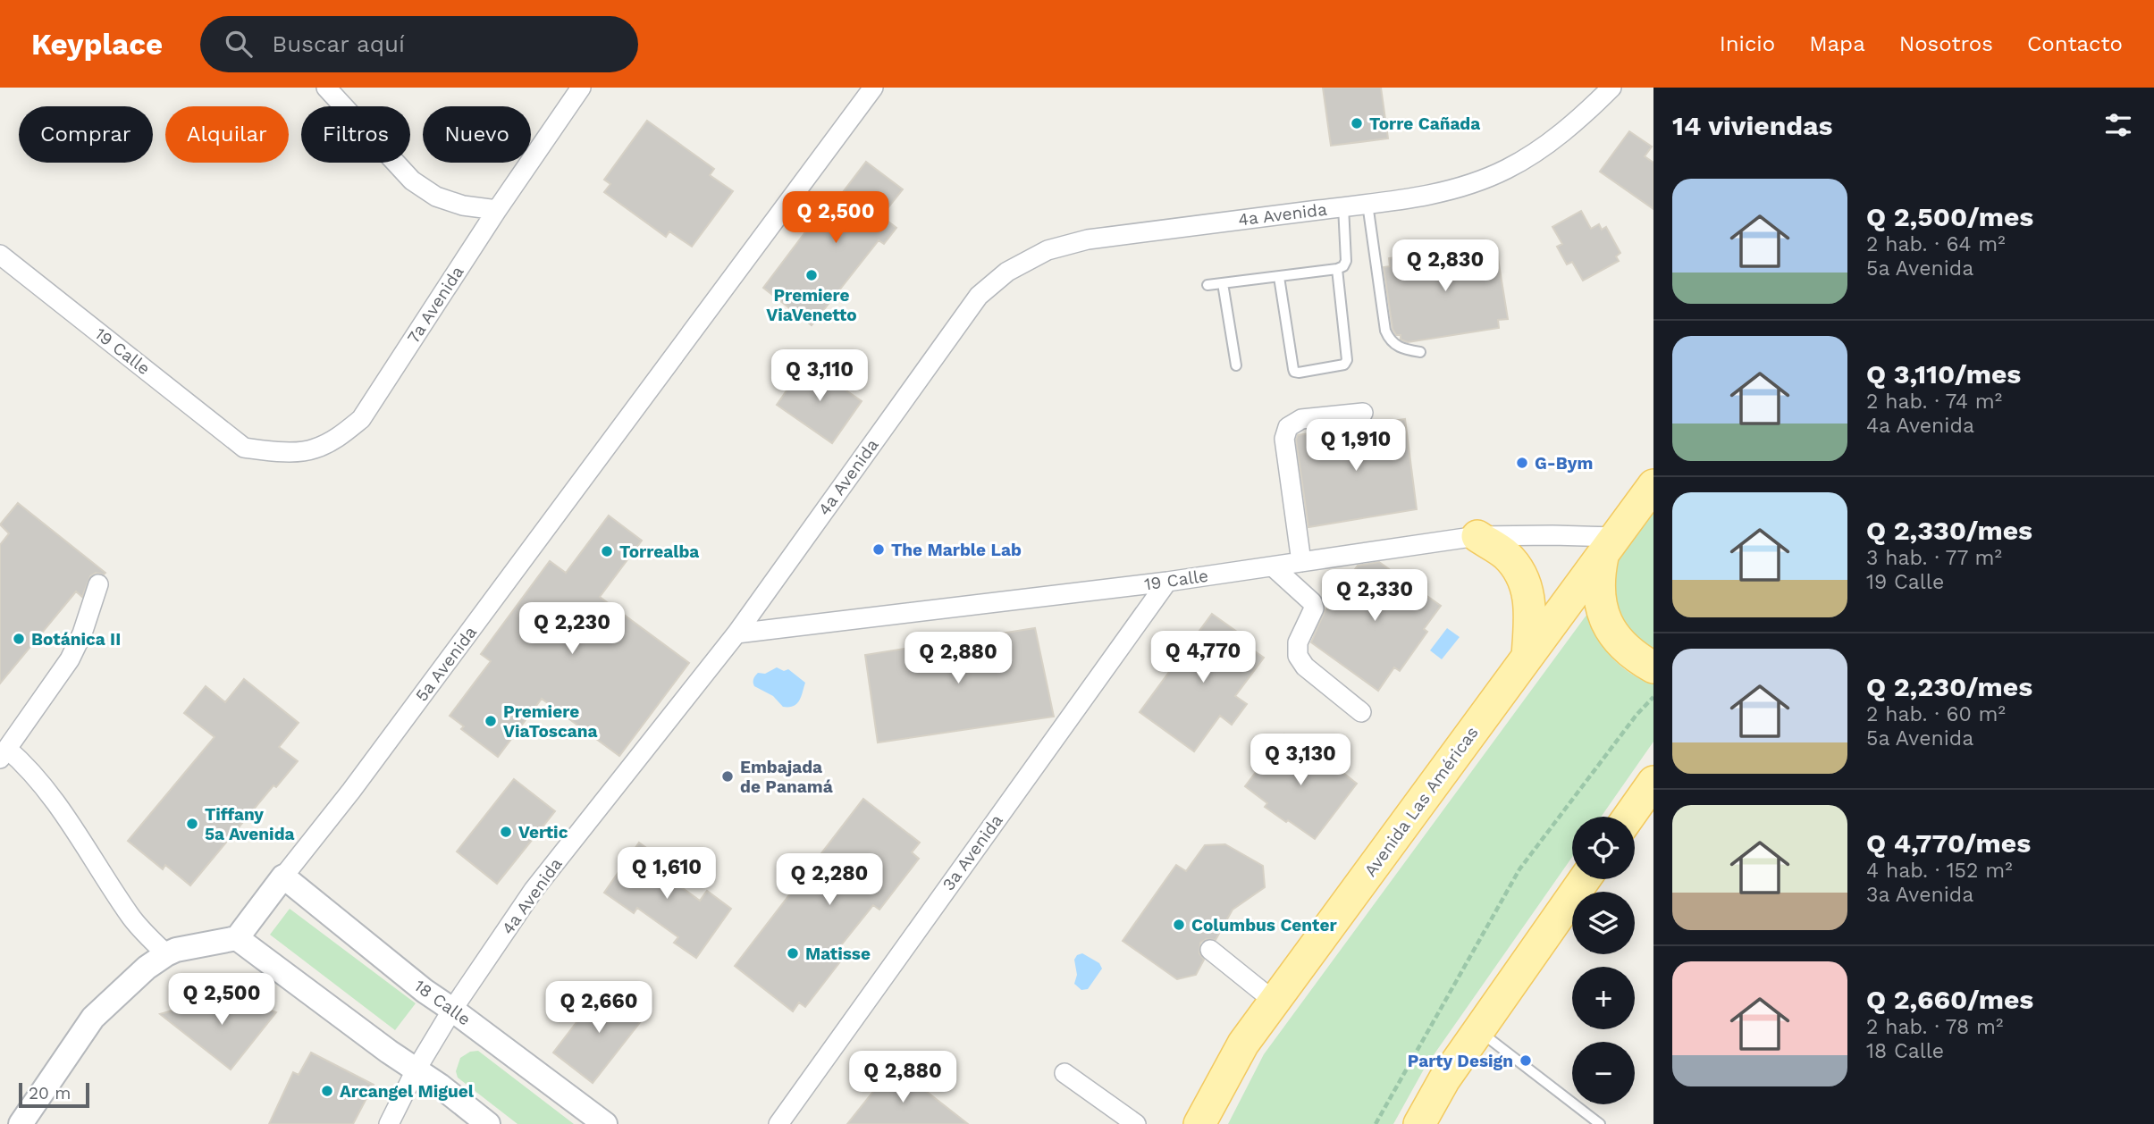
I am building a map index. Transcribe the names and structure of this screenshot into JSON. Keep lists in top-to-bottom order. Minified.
{"streets":{"main road":["Avenida Las Américas"],"street":["4a Avenida","7a Avenida","19 Calle","5a Avenida","3a Avenida","18 Calle"]},"crossings":[["4a Avenida","19 Calle"],["4a Avenida","18 Calle"],["7a Avenida","19 Calle"],["19 Calle","Avenida Las Américas"],["19 Calle","3a Avenida"],["5a Avenida","18 Calle"]],"places":["Torre Cañada","Premiere ViaVenetto","G-Bym","The Marble Lab","Torrealba","Botánica II","Premiere ViaToscana","Embajada de Panamá","Tiffany 5a Avenida","Vertic","Columbus Center","Matisse","Party Design","Arcangel Miguel"],"scale_bar":"20 m","page":{"header":"Keyplace","search":"Buscar aquí","nav":["Inicio","Mapa","Nosotros","Contacto"],"heading":"14 viviendas","chip":["Comprar","Alquilar","Filtros","Nuevo"],"list":[{"name":"Q 2,500/mes","note":"2 hab. · 64 m² · 5a Avenida"},{"name":"Q 3,110/mes","note":"2 hab. · 74 m² · 4a Avenida"},{"name":"Q 2,330/mes","note":"3 hab. · 77 m² · 19 Calle"},{"name":"Q 2,230/mes","note":"2 hab. · 60 m² · 5a Avenida"},{"name":"Q 4,770/mes","note":"4 hab. · 152 m² · 3a Avenida"},{"name":"Q 2,660/mes","note":"2 hab. · 78 m² · 18 Calle"}],"price":["Q 2,500","Q 2,830","Q 3,110","Q 1,910","Q 2,330","Q 2,230","Q 4,770","Q 2,880","Q 3,130","Q 1,610","Q 2,280","Q 2,500","Q 2,660","Q 2,880"],"map_buttons":["+","−"],"scale":"20 m"}}
